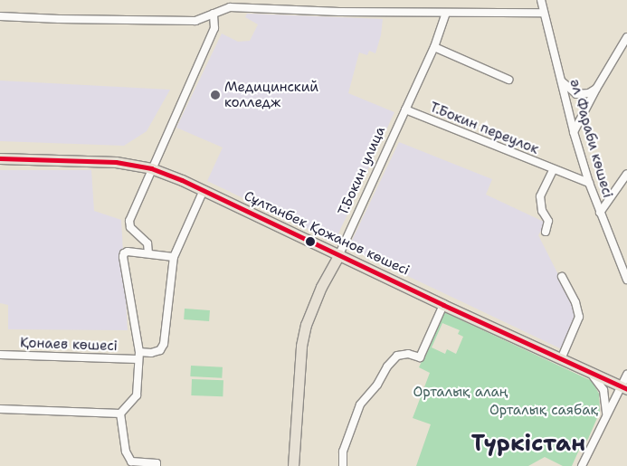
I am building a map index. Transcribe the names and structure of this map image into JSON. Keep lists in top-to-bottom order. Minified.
{"streets":{"main road":["Т.Бокин улица","Сұлтанбек Қожанов көшесі"],"street":["Т.Бокин переулок","әл Фараби көшесі","Қонаев көшесі"]},"crossings":[["Т.Бокин переулок","әл Фараби көшесі"],["Т.Бокин переулок","Т.Бокин улица"],["Т.Бокин улица","Сұлтанбек Қожанов көшесі"]],"districts":["Түркістан"],"parks":["Орталық алаң","Орталық саябақ"],"places":["Медицинский колледж"]}
